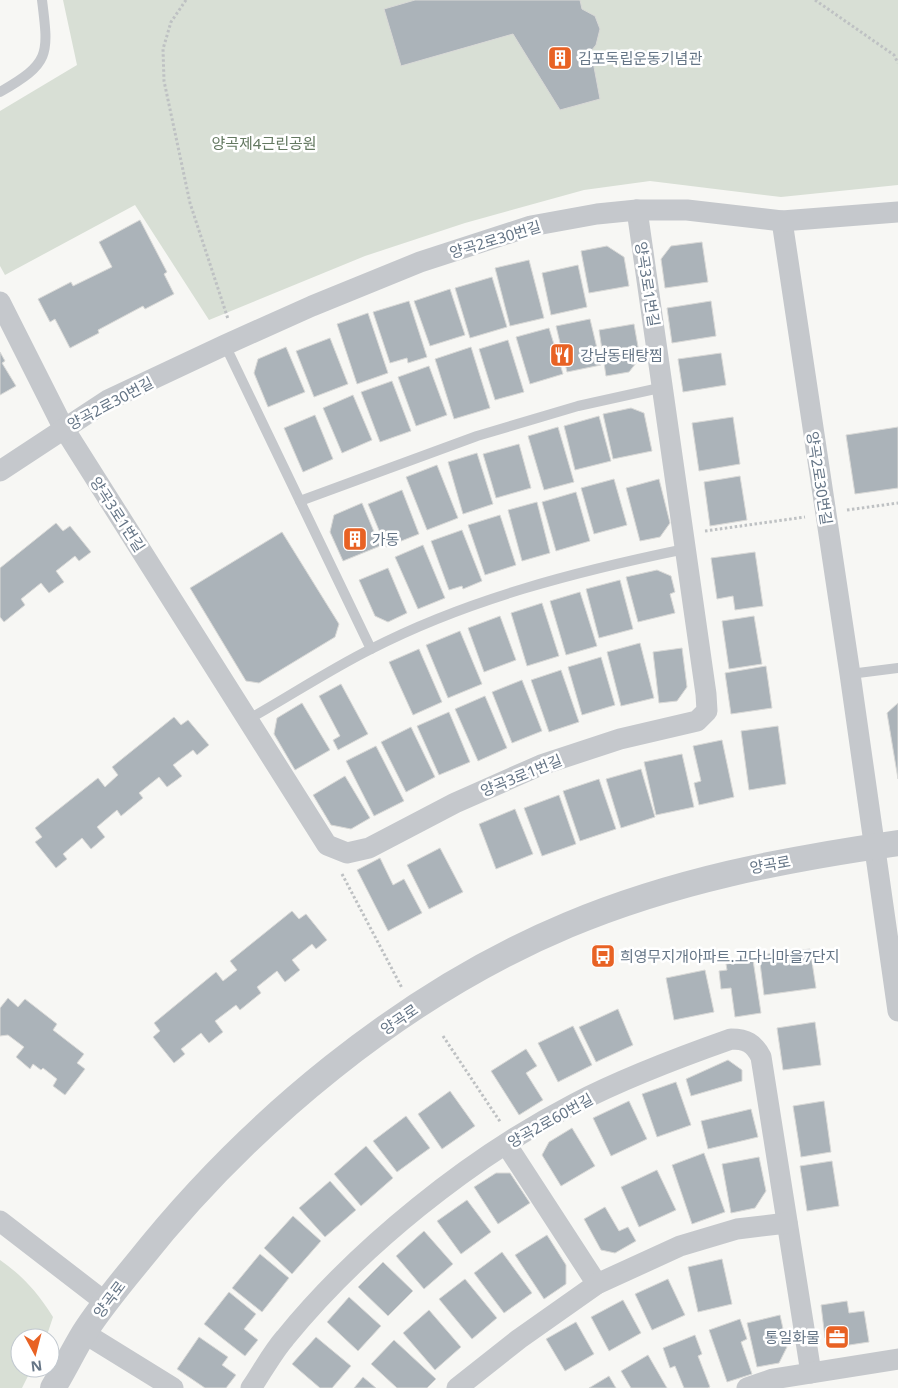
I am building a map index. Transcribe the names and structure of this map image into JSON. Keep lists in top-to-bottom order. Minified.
{"streets":{"street":["양곡2로30번길","양곡3로1번길","양곡로","양곡2로60번길"]},"crossings":[["양곡2로30번길","양곡3로1번길"],["양곡2로30번길","양곡로"]],"parks":["양곡제4근린공원"],"places":{"building":["김포독립운동기념관","가동"],"restaurant":["강남동태탕찜"],"bus stop":["희영무지개아파트.고다니마을7단지"],"office":["통일화물"]},"north":"bottom"}
